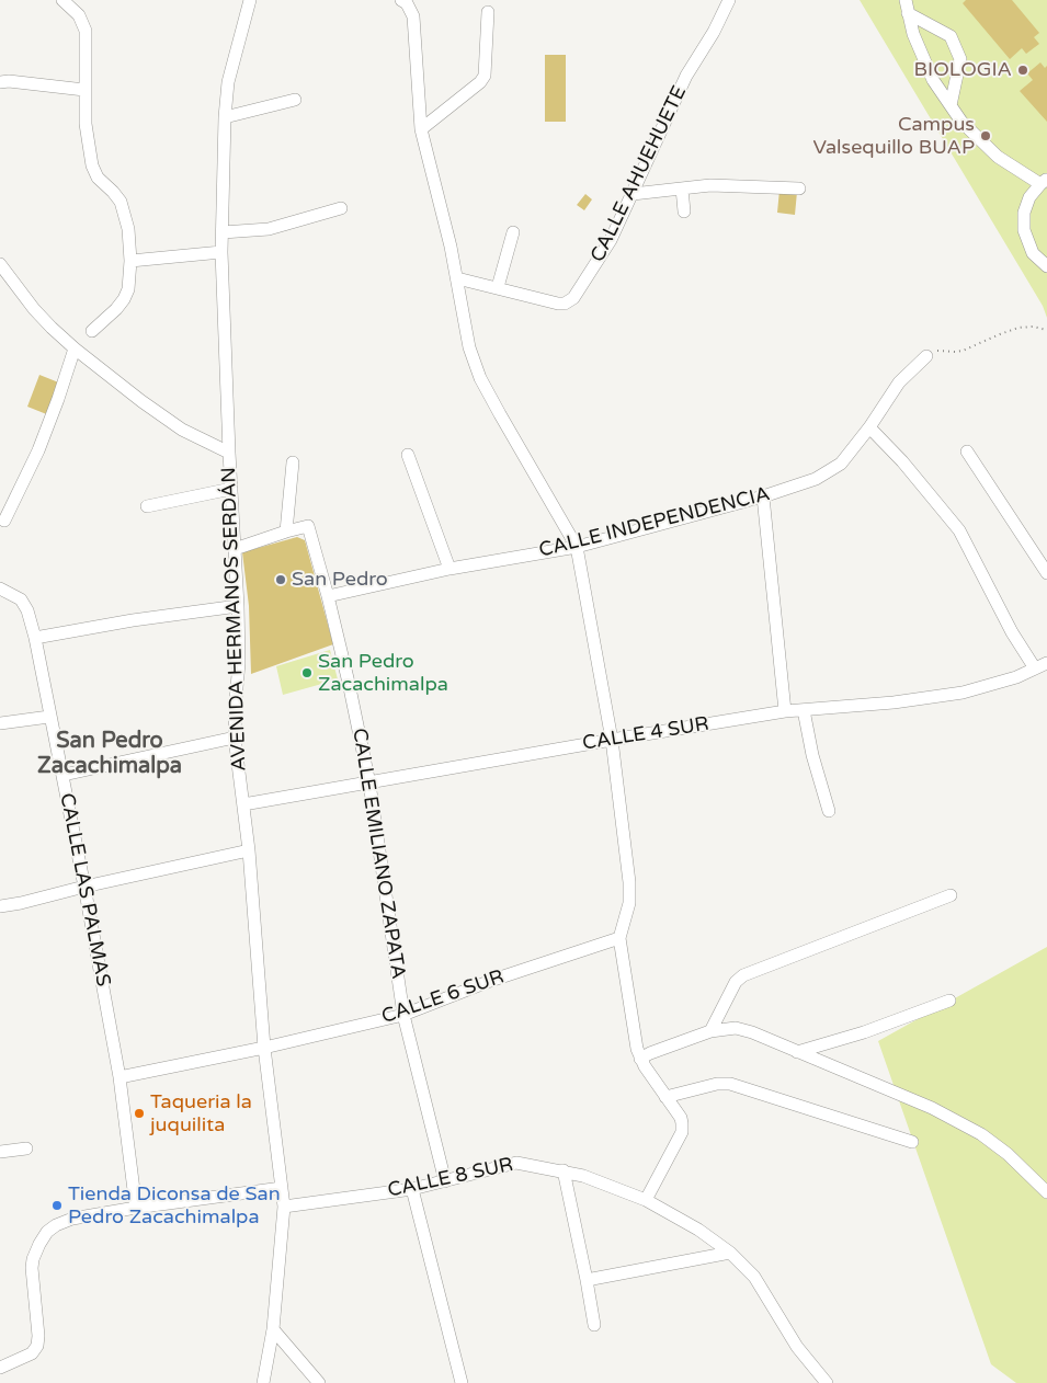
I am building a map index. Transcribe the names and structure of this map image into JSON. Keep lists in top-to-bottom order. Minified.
{"streets":{"street":["CALLE AHUEHUETE","CALLE INDEPENDENCIA","AVENIDA HERMANOS SERDÁN","CALLE 4 SUR","CALLE EMILIANO ZAPATA","CALLE LAS PALMAS","CALLE 6 SUR","CALLE 8 SUR"]},"crossings":[["CALLE INDEPENDENCIA","CALLE EMILIANO ZAPATA"],["AVENIDA HERMANOS SERDÁN","CALLE 4 SUR"],["AVENIDA HERMANOS SERDÁN","CALLE 6 SUR"],["AVENIDA HERMANOS SERDÁN","CALLE 8 SUR"],["CALLE 4 SUR","CALLE EMILIANO ZAPATA"],["CALLE EMILIANO ZAPATA","CALLE 6 SUR"],["CALLE EMILIANO ZAPATA","CALLE 8 SUR"],["CALLE LAS PALMAS","CALLE 6 SUR"]],"districts":["San Pedro Zacachimalpa"],"places":["BIOLOGIA","Campus Valsequillo BUAP","San Pedro","San Pedro Zacachimalpa","Taqueria la juquilita","Tienda Diconsa de San Pedro Zacachimalpa"]}
